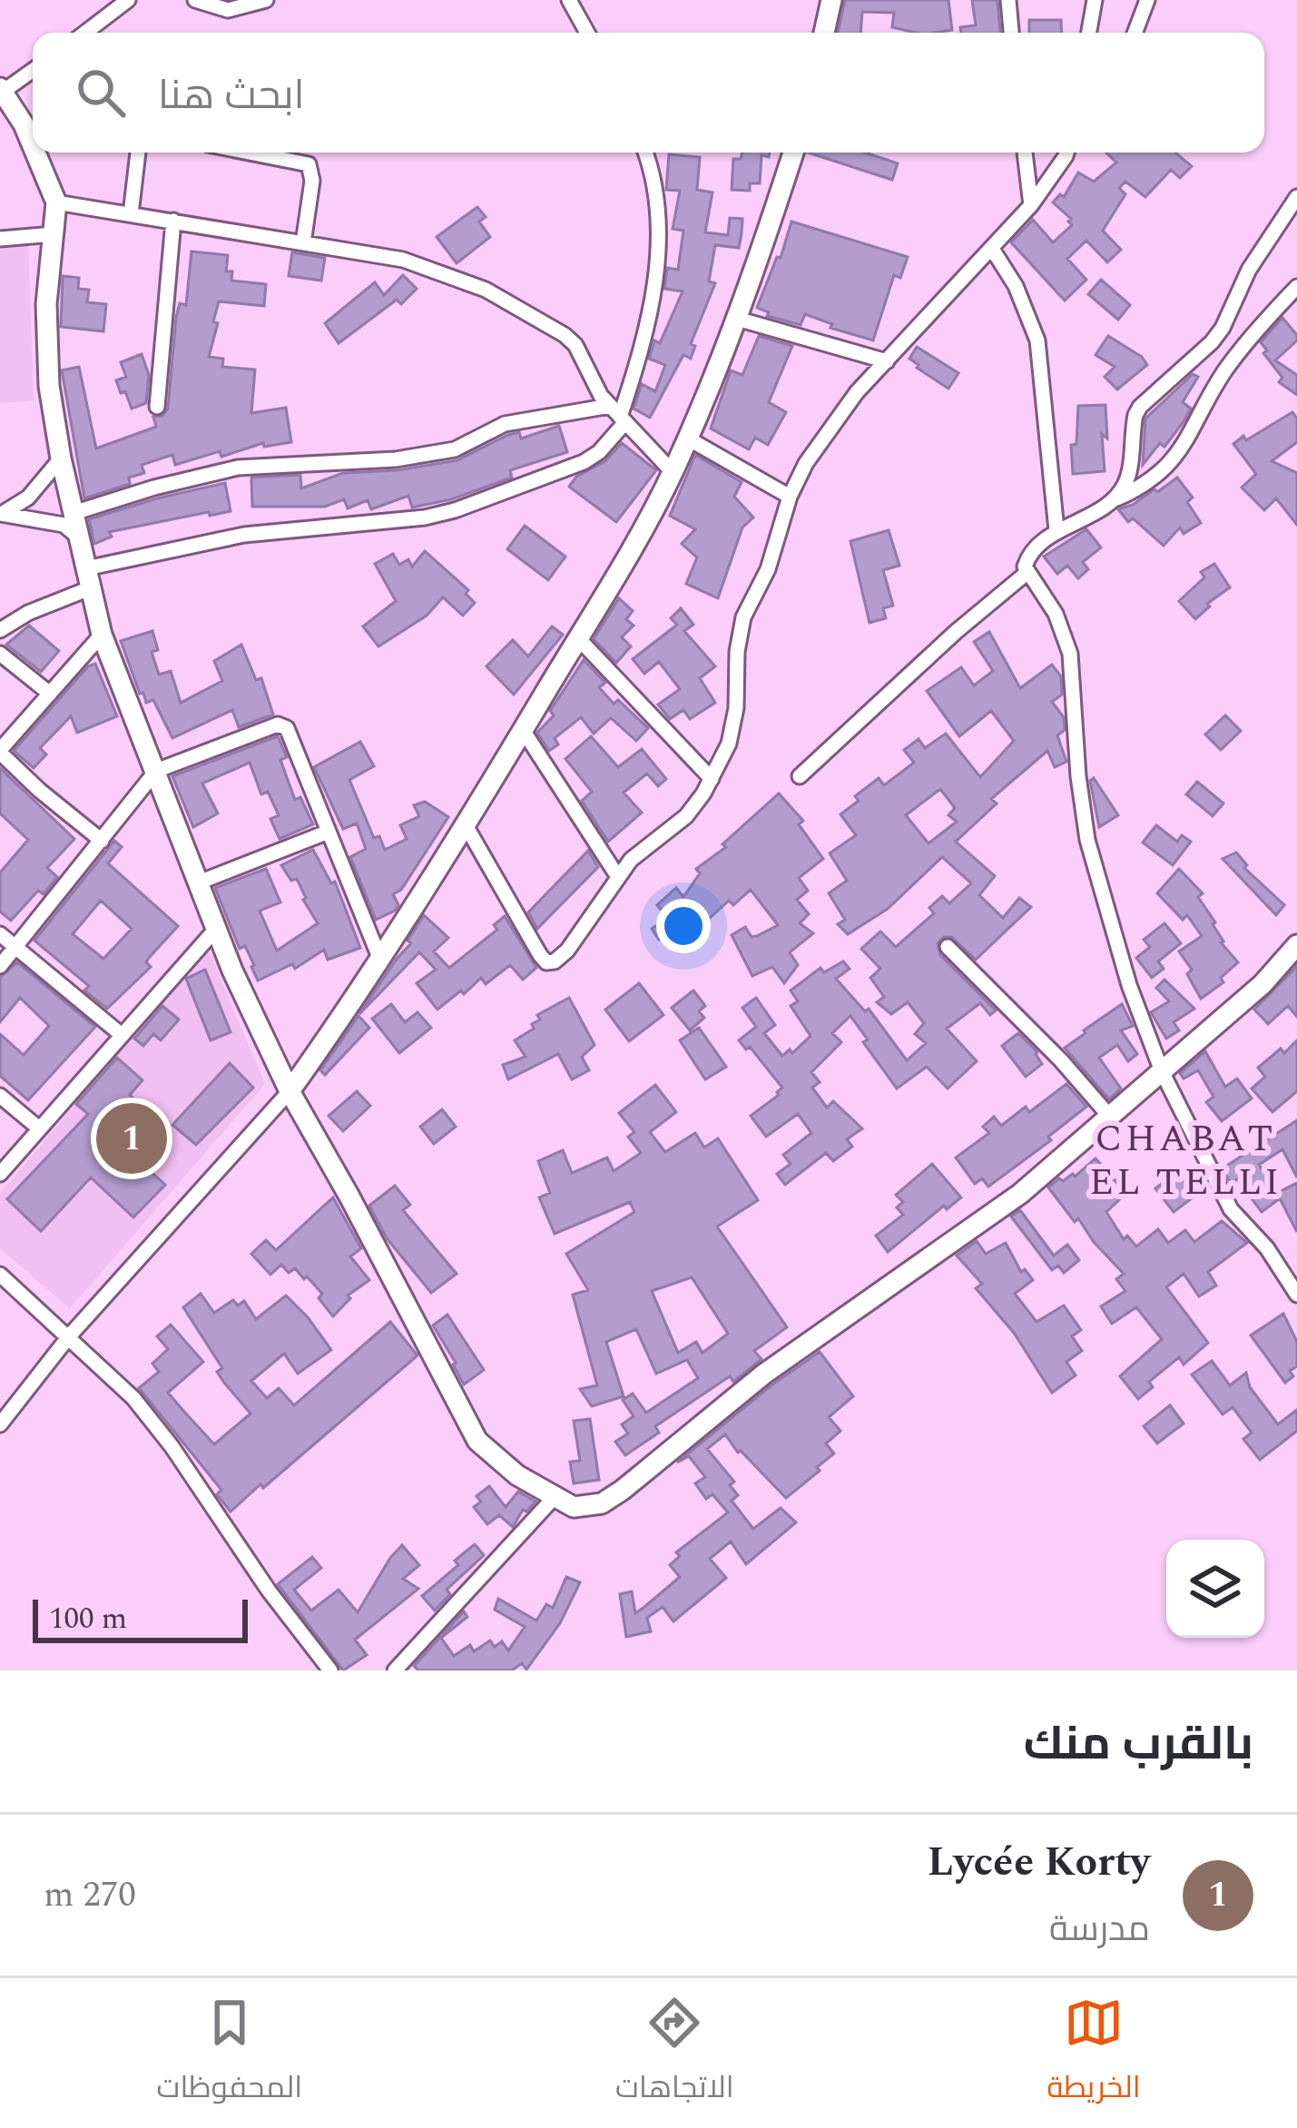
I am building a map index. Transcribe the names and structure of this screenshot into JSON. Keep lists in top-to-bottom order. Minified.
{"districts":["CHABAT EL TELLI"],"scale_bar":"100 m","page":{"search":"ابحث هنا","pins":"1","scale":"100 m","heading":"بالقرب منك","list":[{"mark":"1","name":"Lycée Korty","note":"مدرسة","value":"270 m"}],"nav":["الخريطة","الاتجاهات","المحفوظات"]}}
